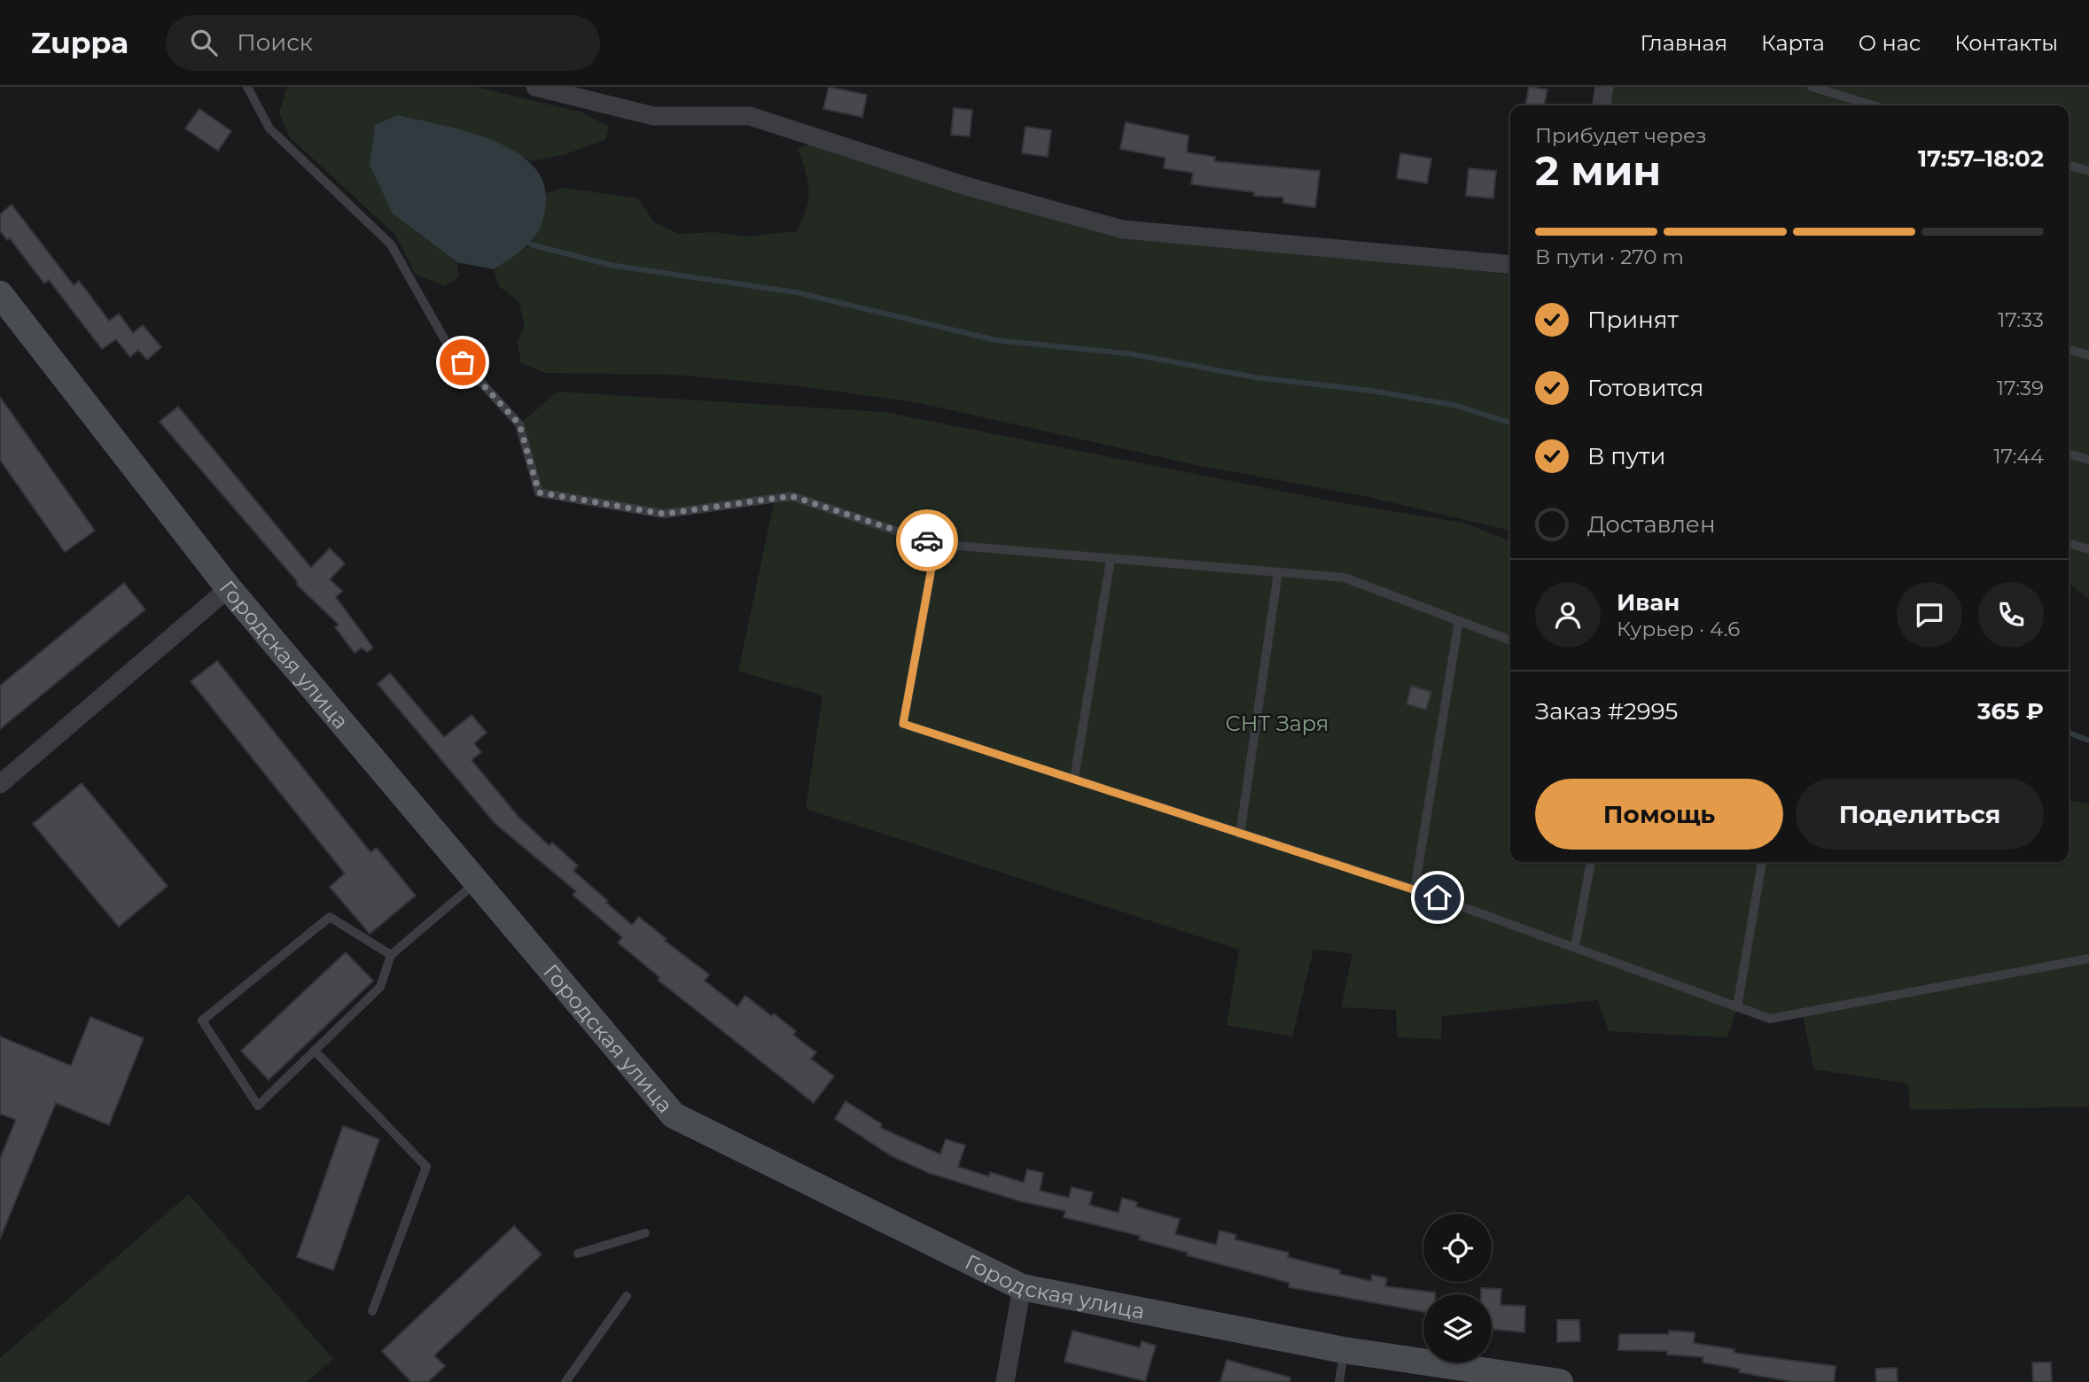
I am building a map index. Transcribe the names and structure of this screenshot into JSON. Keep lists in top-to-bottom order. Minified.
{"streets":{"street":["Городская улица"]},"parks":["СНТ Заря"],"page":{"header":"Zuppa","search":"Поиск","nav":["Главная","Карта","О нас","Контакты"],"heading":["2 мин","Прибудет через","17:57–18:02"],"panel":["Иван","Курьер · 4.6","Заказ #2995","365 ₽"],"bar":"В пути · 270 m","list":[["Принят","17:33"],["Готовится","17:39"],["В пути","17:44"],"Доставлен"],"buttons":["Помощь","Поделиться"]}}
